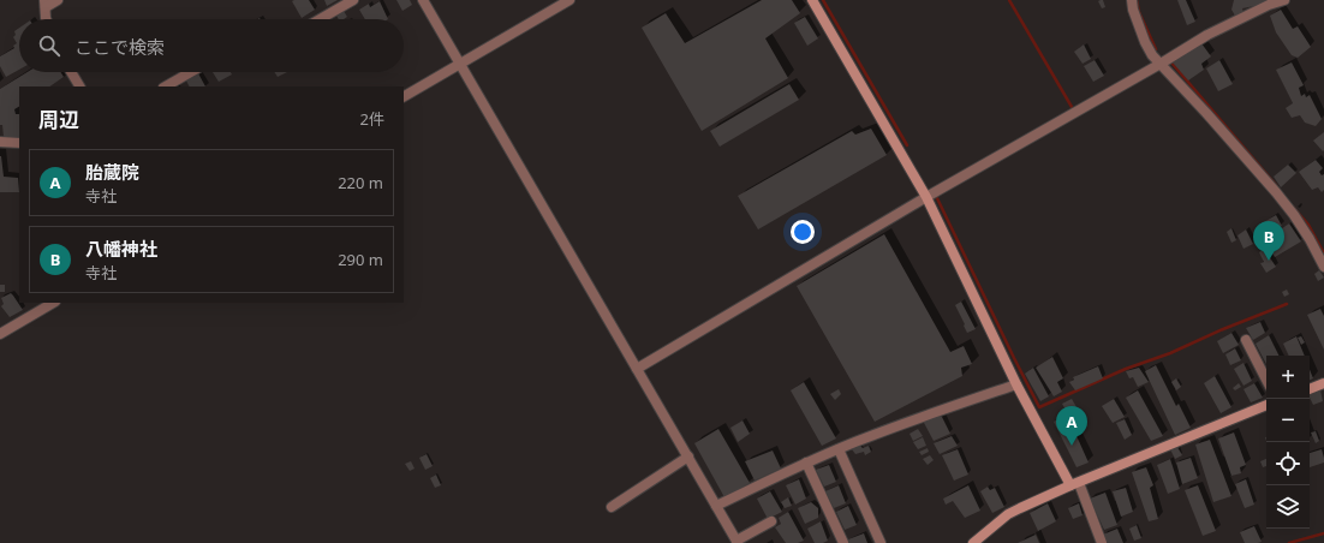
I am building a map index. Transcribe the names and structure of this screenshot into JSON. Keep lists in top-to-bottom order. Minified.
{"page":{"search":"ここで検索","heading":["周辺","2件"],"list":[{"mark":"A","name":"胎蔵院","note":"寺社","value":"220 m"},{"mark":"B","name":"八幡神社","note":"寺社","value":"290 m"}],"pins":["B","A"],"map_buttons":["+","−"]}}
